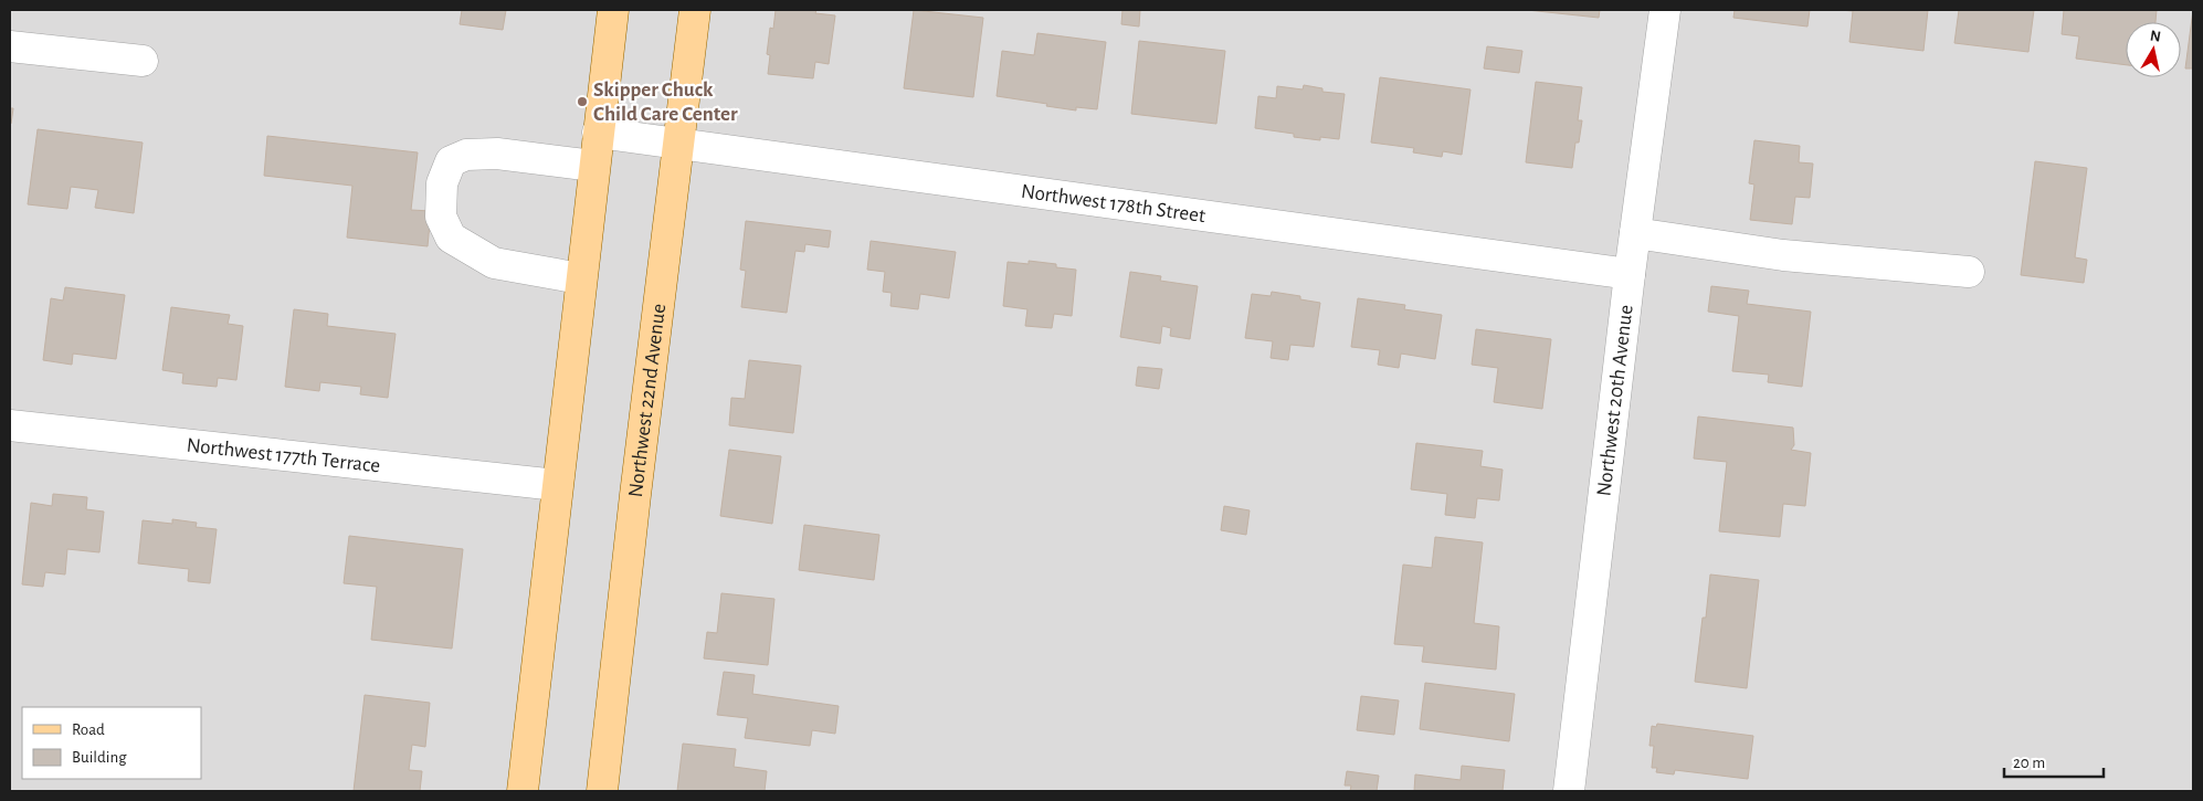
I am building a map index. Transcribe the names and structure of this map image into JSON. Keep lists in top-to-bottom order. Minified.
{"streets":{"main road":["Northwest 22nd Avenue"],"street":["Northwest 178th Street","Northwest 20th Avenue","Northwest 177th Terrace"]},"crossings":[["Northwest 178th Street","Northwest 22nd Avenue"],["Northwest 178th Street","Northwest 20th Avenue"]],"places":["Skipper Chuck Child Care Center"],"legend":["Road","Building"],"scale_bar":"20 m","north":"top"}
